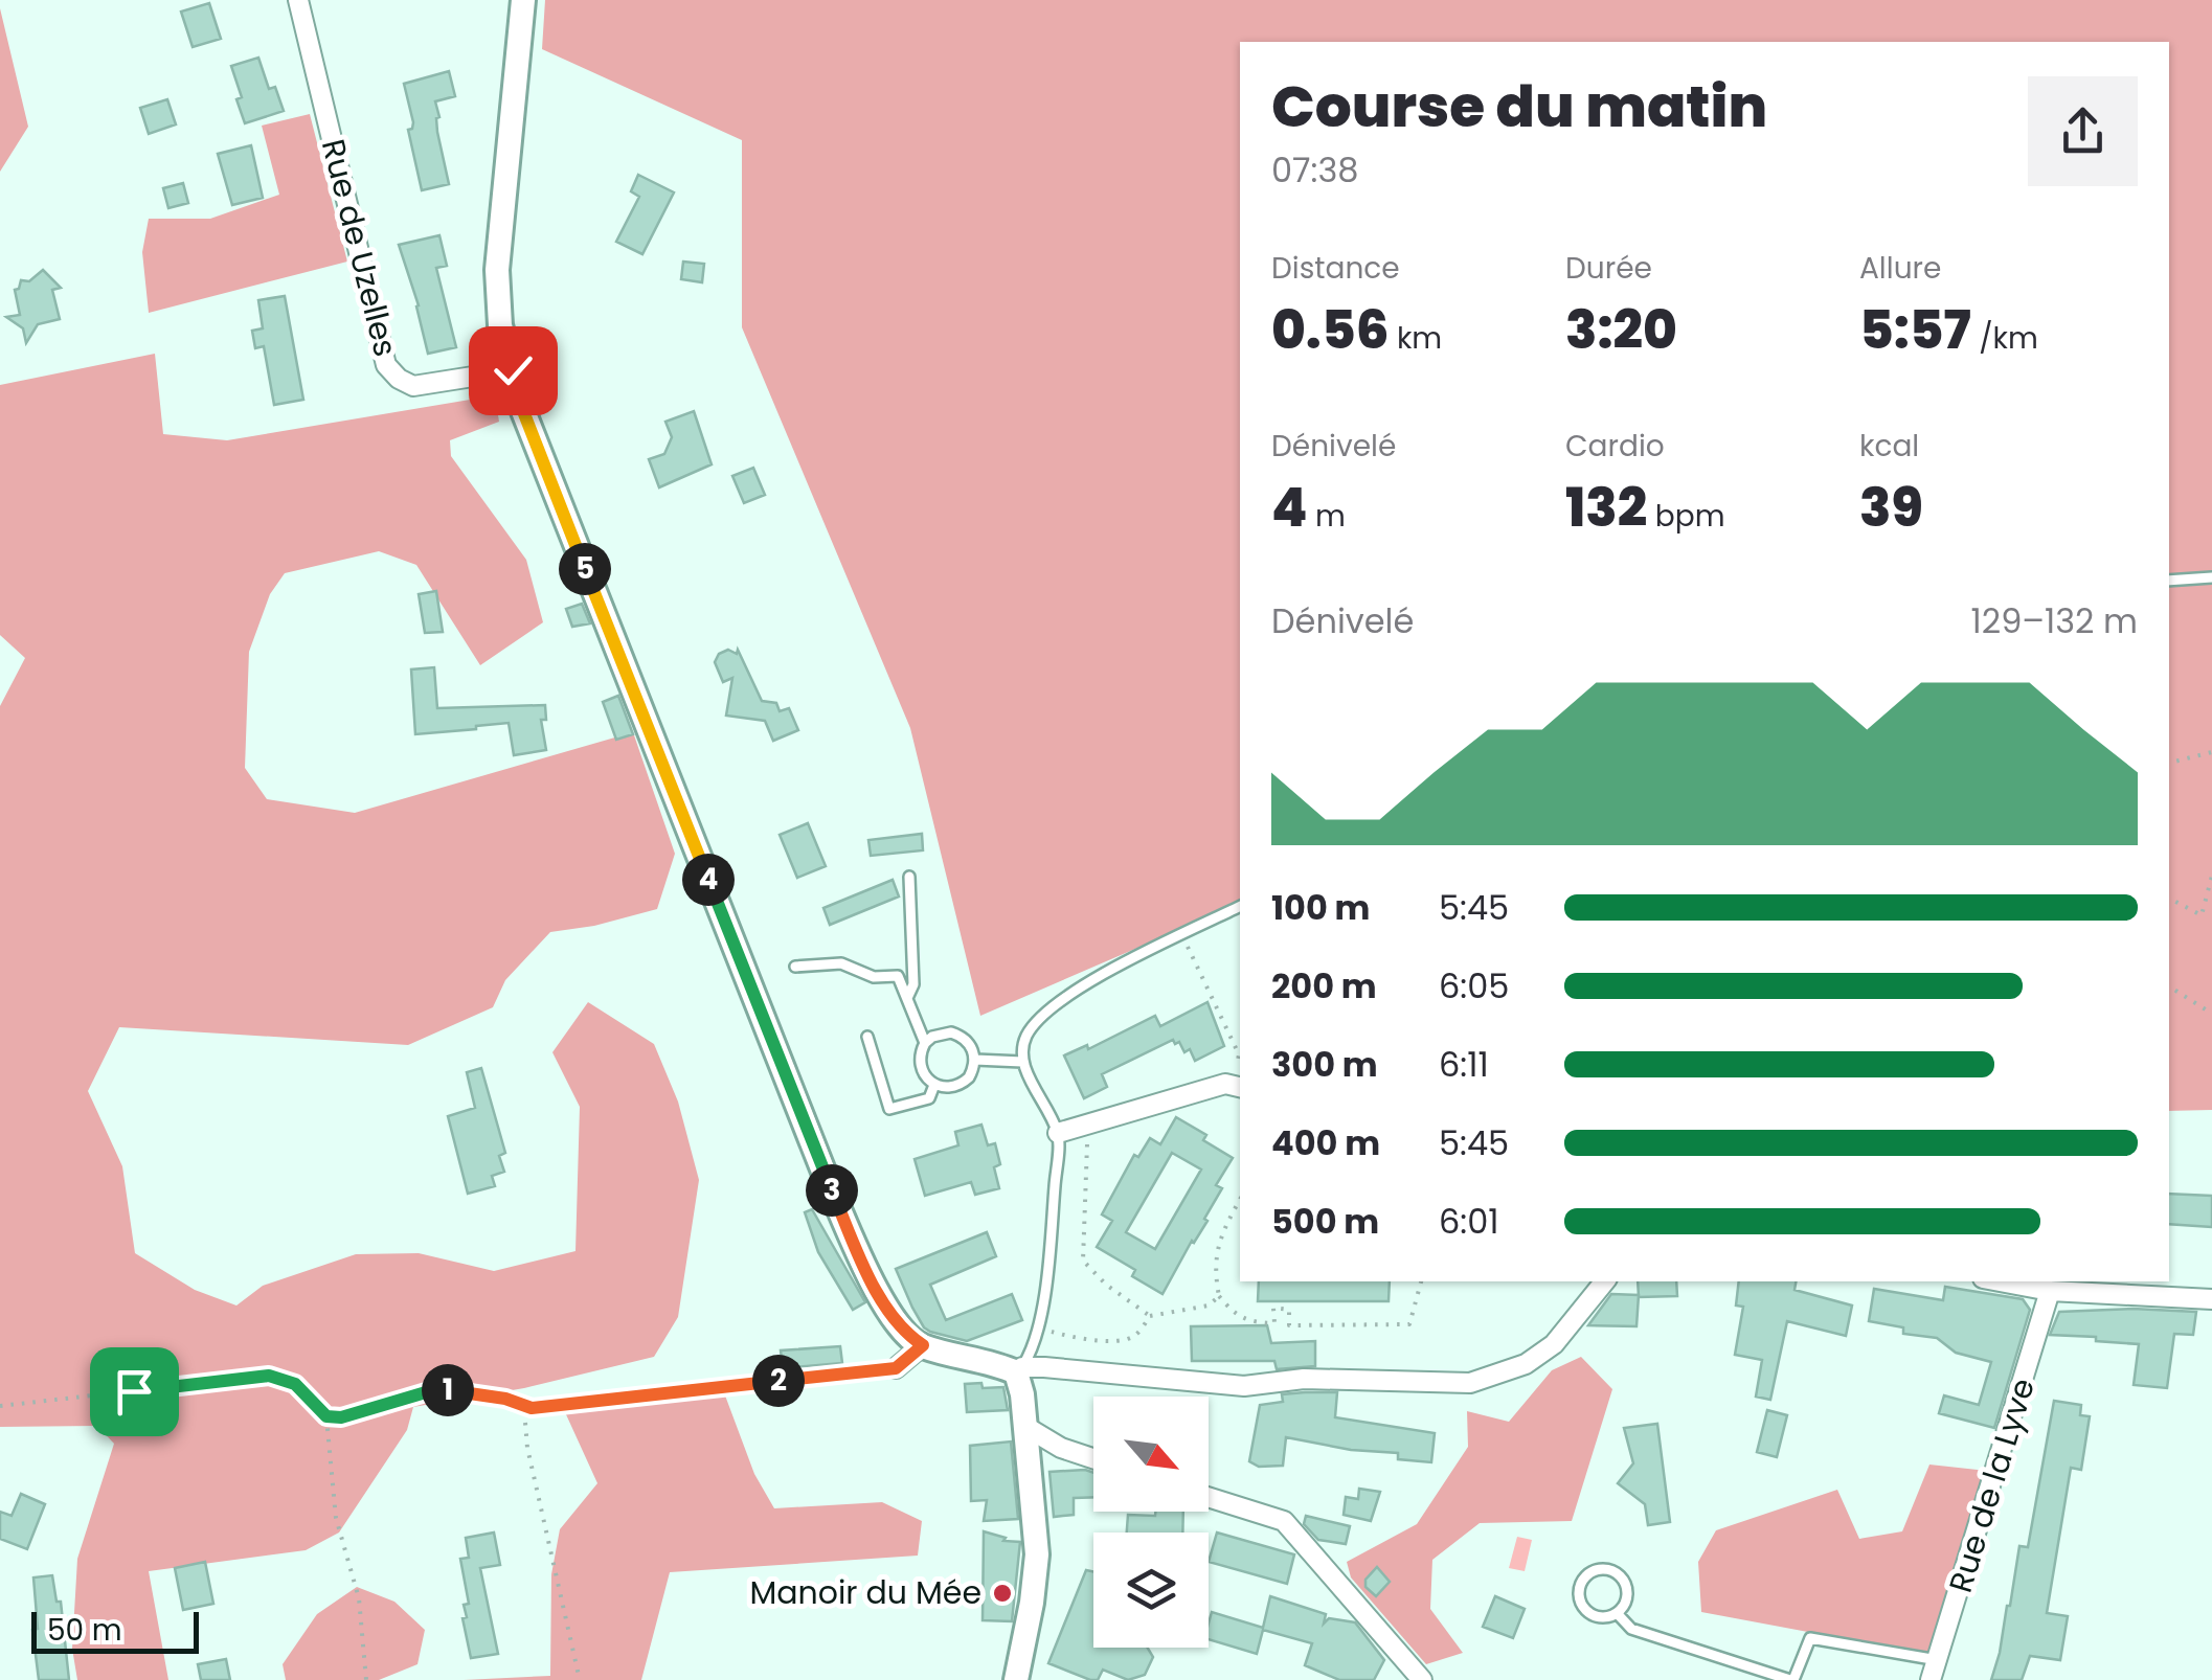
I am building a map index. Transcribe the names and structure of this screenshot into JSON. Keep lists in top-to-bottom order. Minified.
{"streets":{"street":["Rue de Uzelles","Rue de la Lyve"]},"places":["Manoir du Mée"],"scale_bar":"50 m","north":"bottom right","page":{"heading":["Course du matin","07:38"],"stats":[["Distance","0.56 km"],["Durée","3:20"],["Allure","5:57 /km"],["Dénivelé","4 m"],["Cardio","132 bpm"],["kcal","39"]],"pins":["5","4","3","2","1"],"chart":["Dénivelé","129–132 m"],"list":[{"name":"100 m","note":"5:45"},{"name":"200 m","note":"6:05"},{"name":"300 m","note":"6:11"},{"name":"400 m","note":"5:45"},{"name":"500 m","note":"6:01"}],"scale":"50 m"}}
